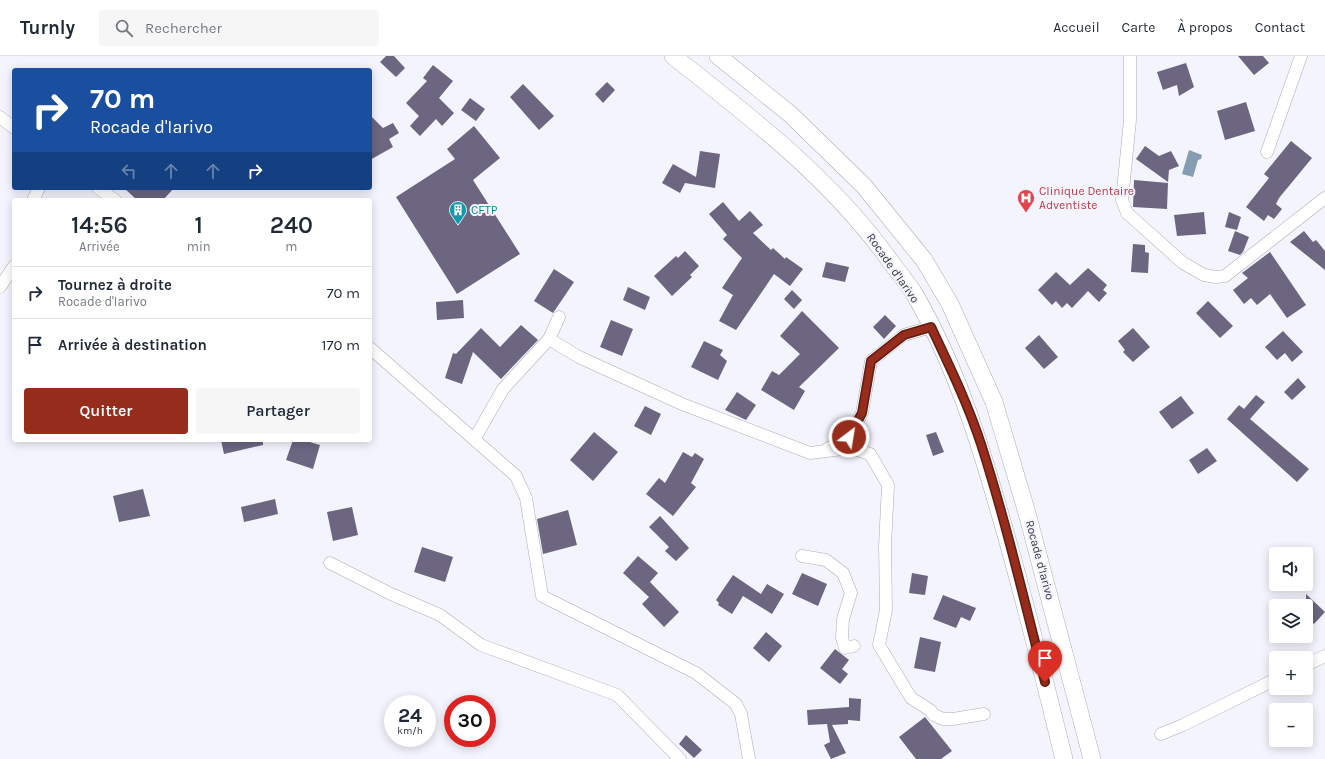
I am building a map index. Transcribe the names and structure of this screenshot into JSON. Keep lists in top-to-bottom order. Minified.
{"streets":{"main road":["Rocade d'Iarivo"]},"places":{"hospital":["Clinique Dentaire Adventiste"],"building":["CFTP"]},"page":{"header":"Turnly","search":"Rechercher","nav":["Accueil","Carte","À propos","Contact"],"turn":["70 m","Rocade d'Iarivo"],"eta":["14:56","Arrivée","1","min","240","m"],"list":[{"name":"Tournez à droite","note":"Rocade d'Iarivo","value":"70 m"},{"name":"Arrivée à destination","value":"170 m"}],"buttons":["Quitter","Partager"],"map_buttons":["+","−"],"speed":"24 km/h","limit":"30"}}
